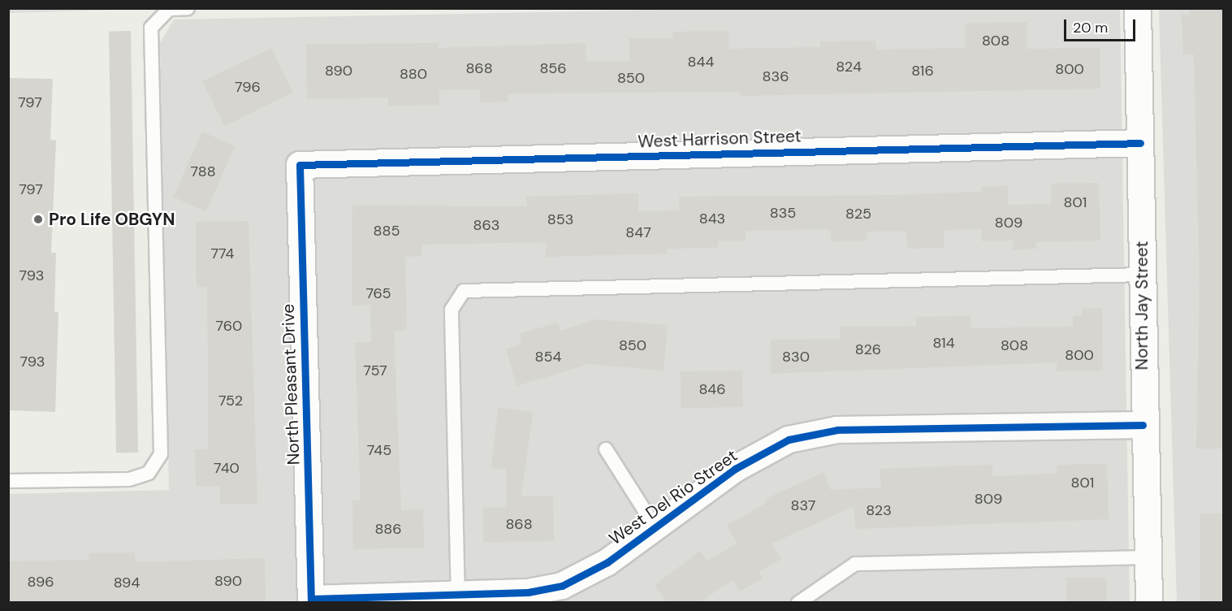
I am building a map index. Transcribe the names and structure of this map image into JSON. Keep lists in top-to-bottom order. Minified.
{"streets":{"street":["West Harrison Street","North Jay Street","North Pleasant Drive","West Del Rio Street"]},"crossings":[["West Harrison Street","North Jay Street"],["West Harrison Street","North Pleasant Drive"],["North Jay Street","West Del Rio Street"],["North Pleasant Drive","West Del Rio Street"]],"places":["Pro Life OBGYN"],"house_numbers":["808","844","824","868","856","800","890","816","880","836","850","796","797","788","797","801","835","825","843","853","809","863","885","847","774","793","765","760","814","850","808","826","800","854","830","793","757","846","752","745","740","801","809","837","823","868","886","890","896","894"],"scale_bar":"20 m"}
